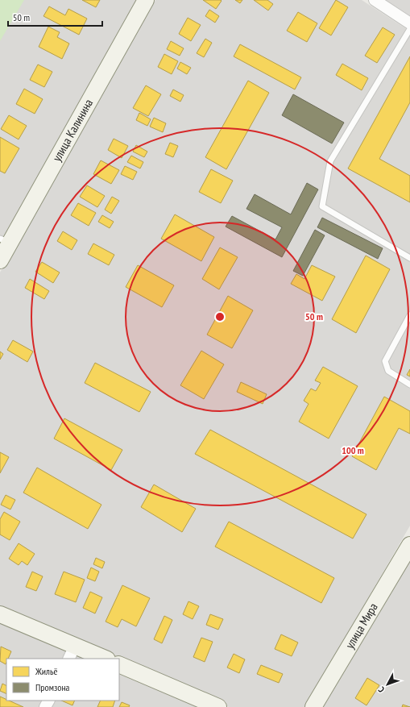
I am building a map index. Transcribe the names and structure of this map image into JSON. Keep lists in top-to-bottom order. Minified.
{"streets":{"street":["улица Калинина","улица Мира"]},"legend":["Жильё","Промзона"],"scale_bar":"50 m","north":"bottom left","rings":["50 m","100 m"]}
